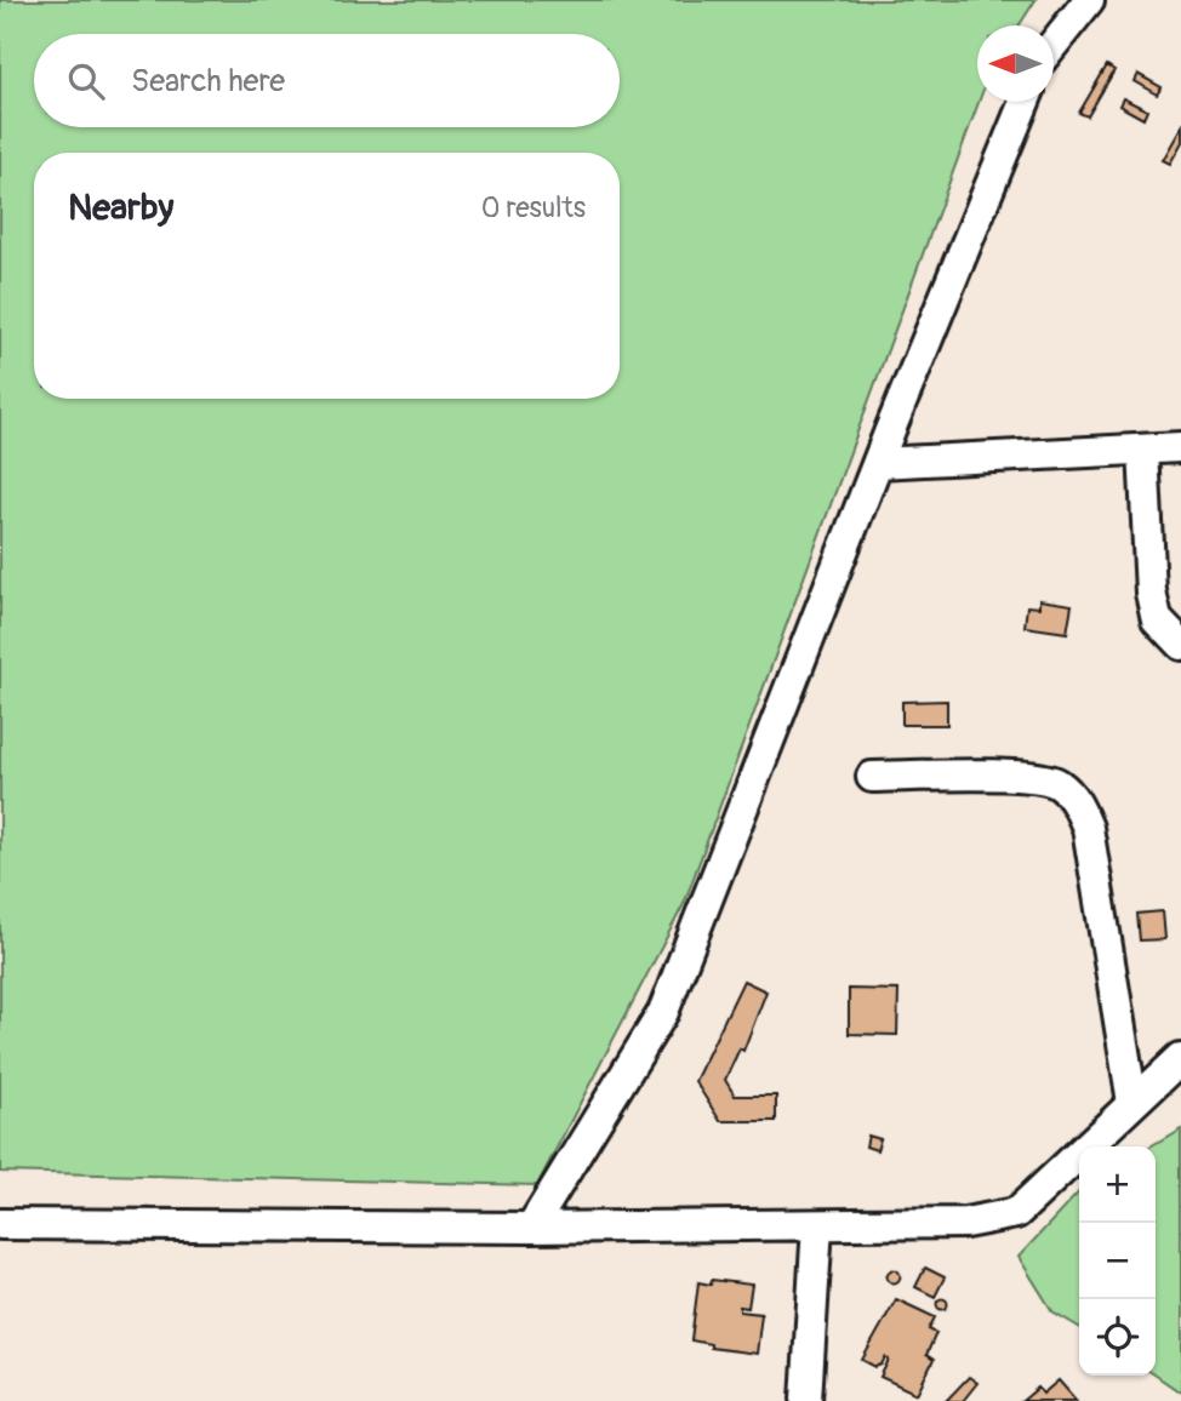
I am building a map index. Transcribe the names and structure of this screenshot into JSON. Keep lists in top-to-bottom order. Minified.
{"north":"left","page":{"search":"Search here","heading":["Nearby","0 results"],"map_buttons":["+","−"]}}
